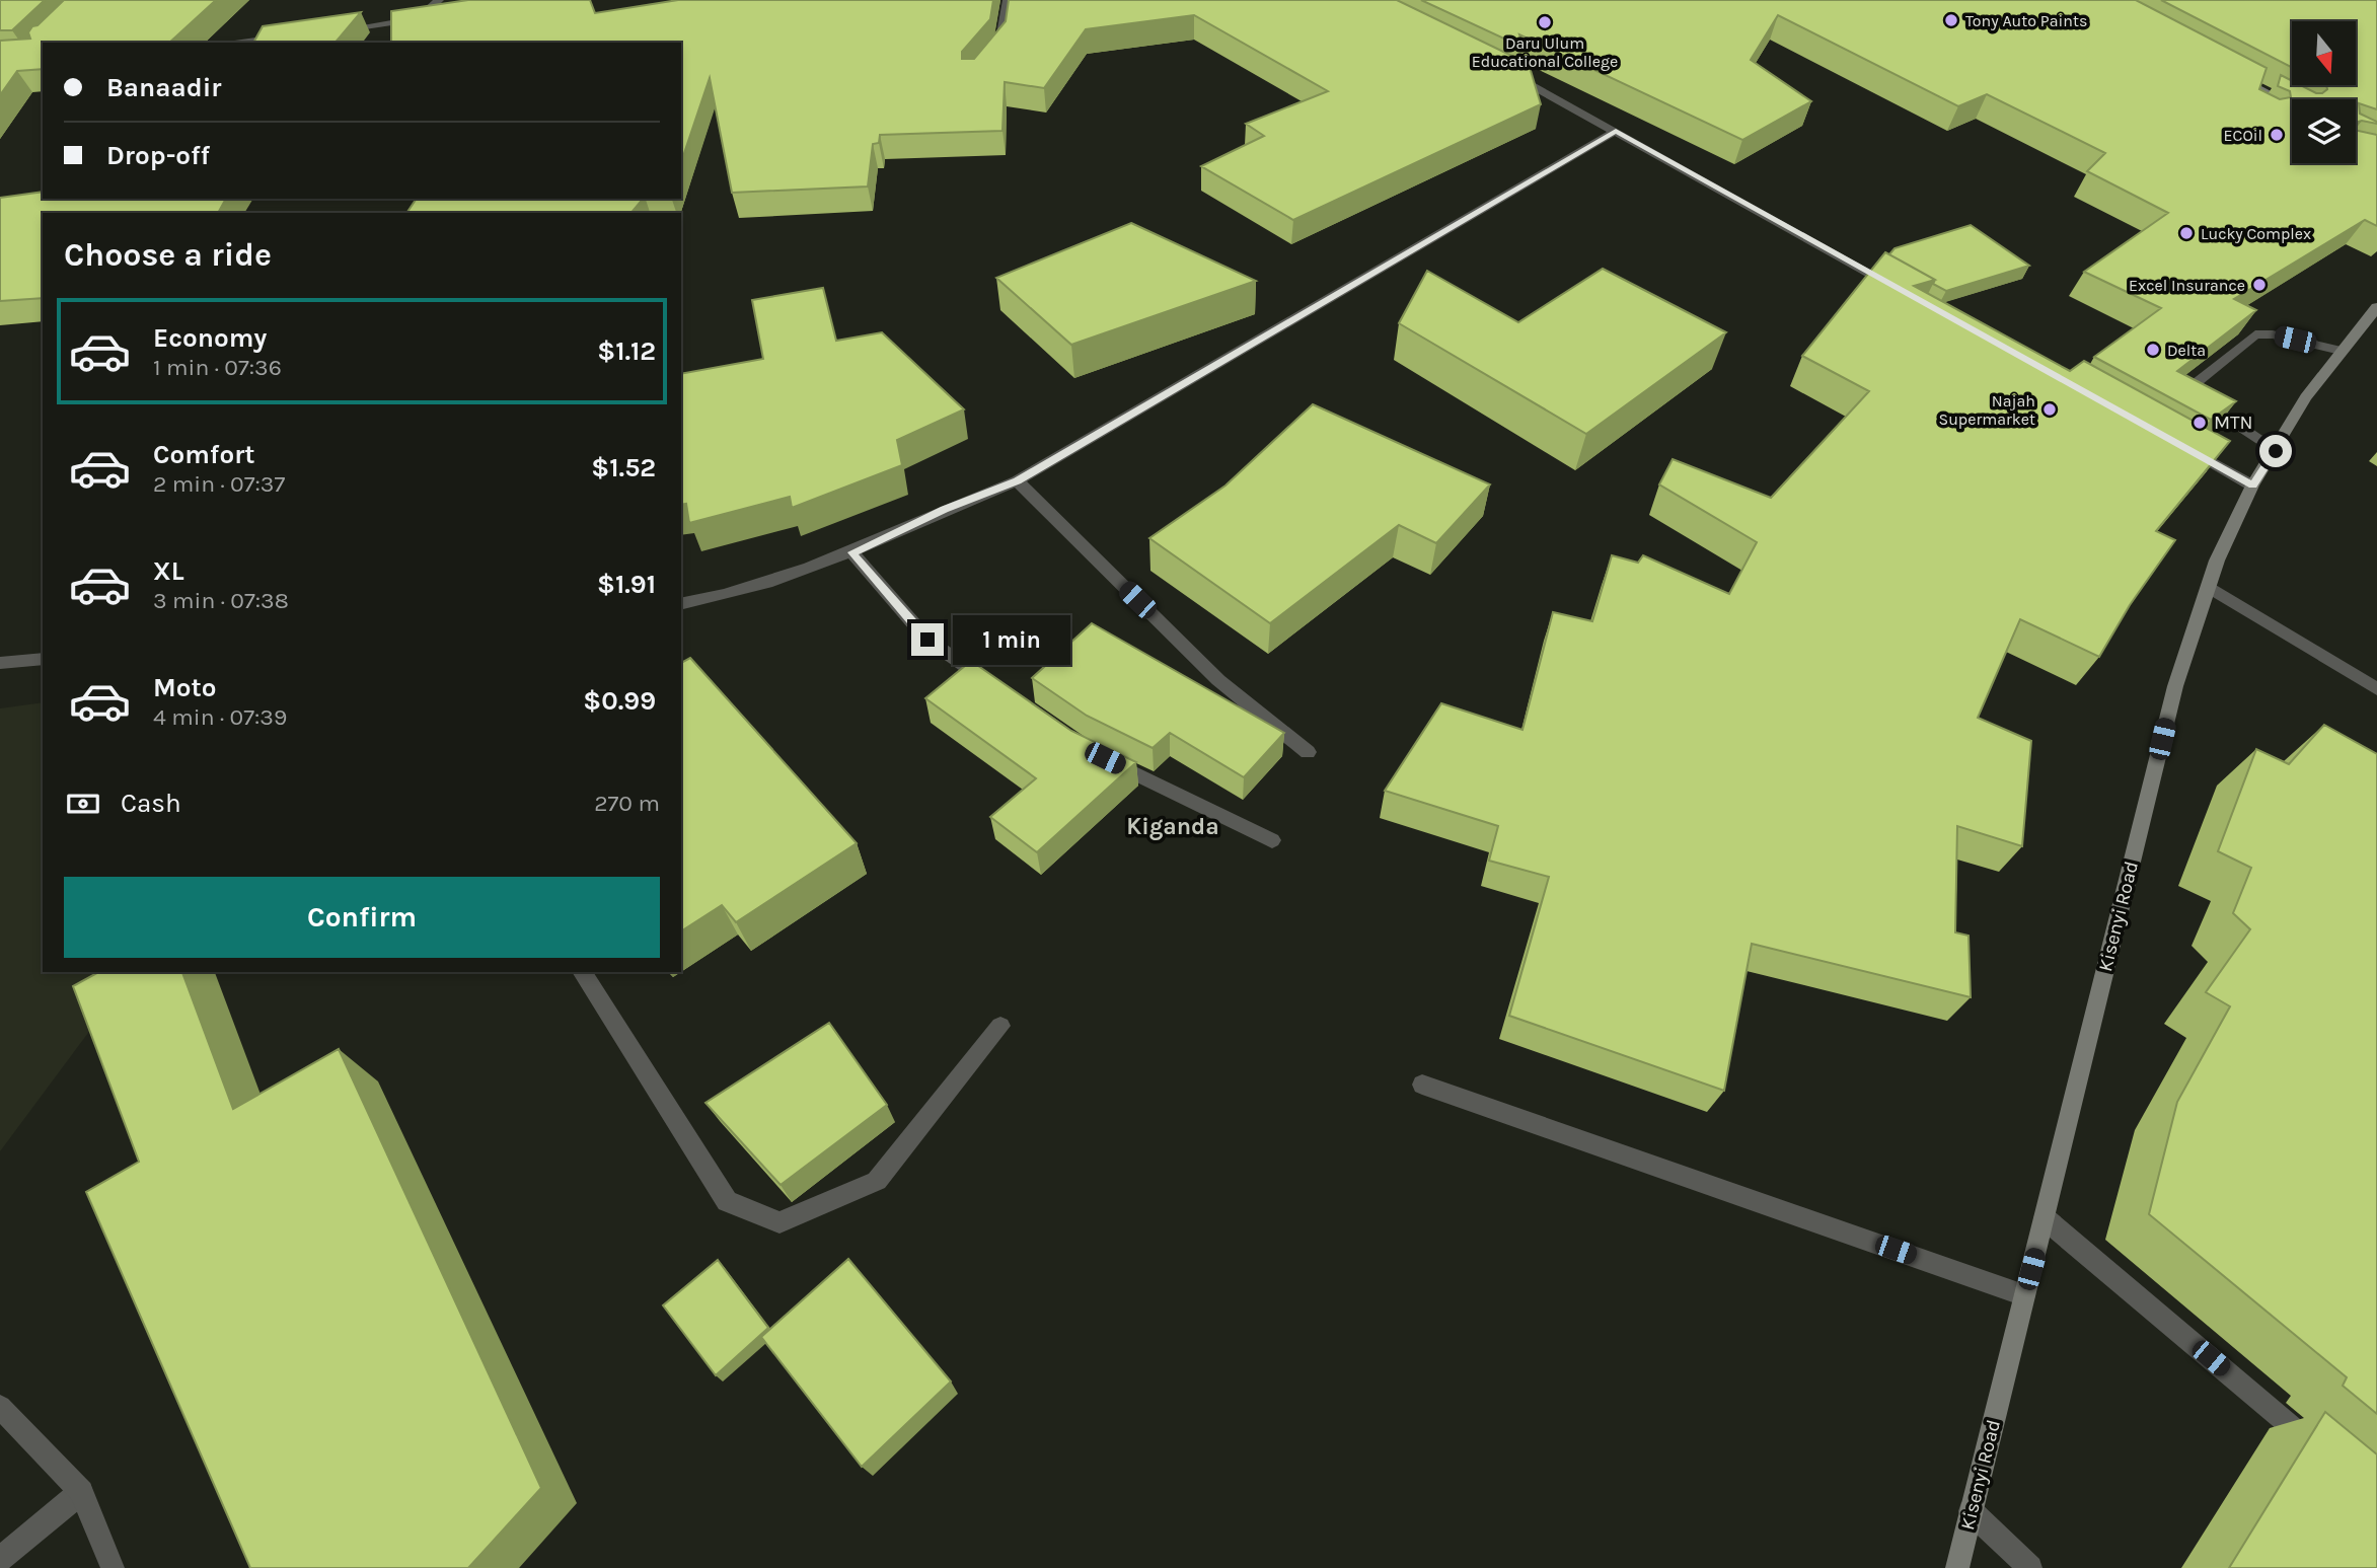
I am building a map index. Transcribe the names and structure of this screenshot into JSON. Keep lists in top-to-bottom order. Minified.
{"streets":{"main road":["Kisenyi Road"]},"districts":["Kiganda"],"places":["Tony Auto Paints","Daru Ulum Educational College","ECOil","Lucky Complex","Excel Insurance","Delta","Najah Supermarket","MTN"],"north":"bottom","page":{"banner":["Banaadir","Drop-off"],"heading":"Choose a ride","list":[{"name":"Economy","note":"1 min · 07:36","value":"$1.12"},{"name":"Comfort","note":"2 min · 07:37","value":"$1.52"},{"name":"XL","note":"3 min · 07:38","value":"$1.91"},{"name":"Moto","note":"4 min · 07:39","value":"$0.99"}],"bubble":"1 min","pay":["Cash","270 m"],"buttons":"Confirm"}}
